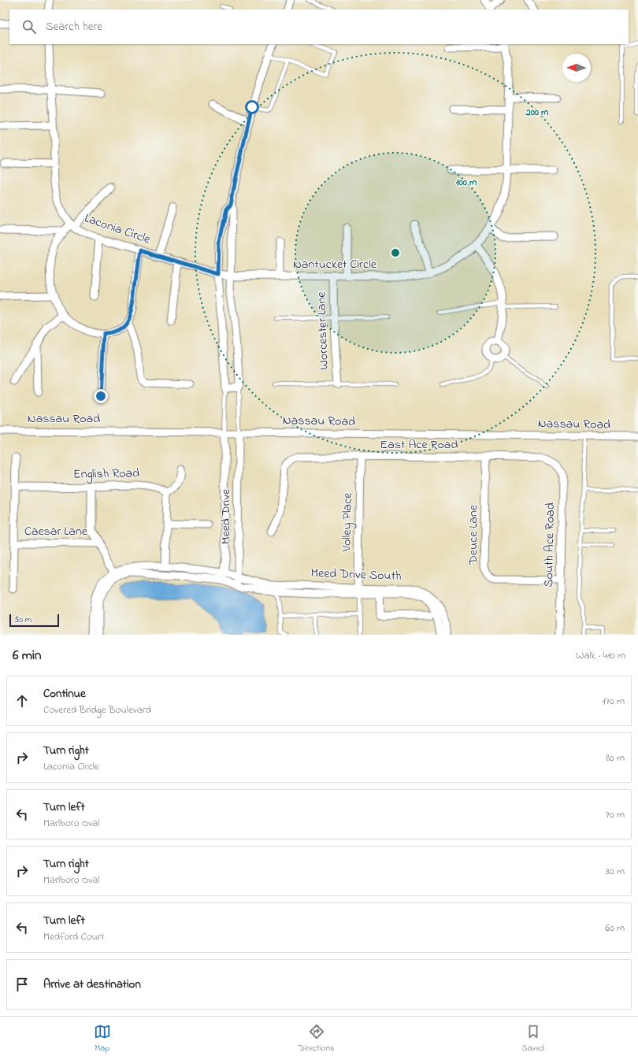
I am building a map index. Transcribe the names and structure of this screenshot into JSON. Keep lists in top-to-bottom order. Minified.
{"streets":{"street":["Laconia Circle","Nantucket Circle","Worcester Lane","Nassau Road","East Ace Road","English Road","Meed Drive","Volley Place","Caesar Lane","Deuce Lane","South Ace Road","Meed Drive South"]},"crossings":[["Laconia Circle","Nantucket Circle"],["Nantucket Circle","Worcester Lane"],["Nassau Road","Meed Drive"],["East Ace Road","Volley Place"],["East Ace Road","Deuce Lane"],["East Ace Road","South Ace Road"],["Meed Drive","Meed Drive South"],["Volley Place","Meed Drive South"],["Deuce Lane","South Ace Road"]],"scale_bar":"50 m","north":"left","page":{"search":"Search here","scale":"50 m","heading":["6 min","Walk · 410 m"],"list":[["Continue","Covered Bridge Boulevard","170 m"],["Turn right","Laconia Circle","80 m"],["Turn left","Marlboro Oval","70 m"],["Turn right","Marlboro Oval","30 m"],["Turn left","Medford Court","60 m"],"Arrive at destination"],"nav":["Map","Directions","Saved"]},"rings":["200 m","100 m"]}
